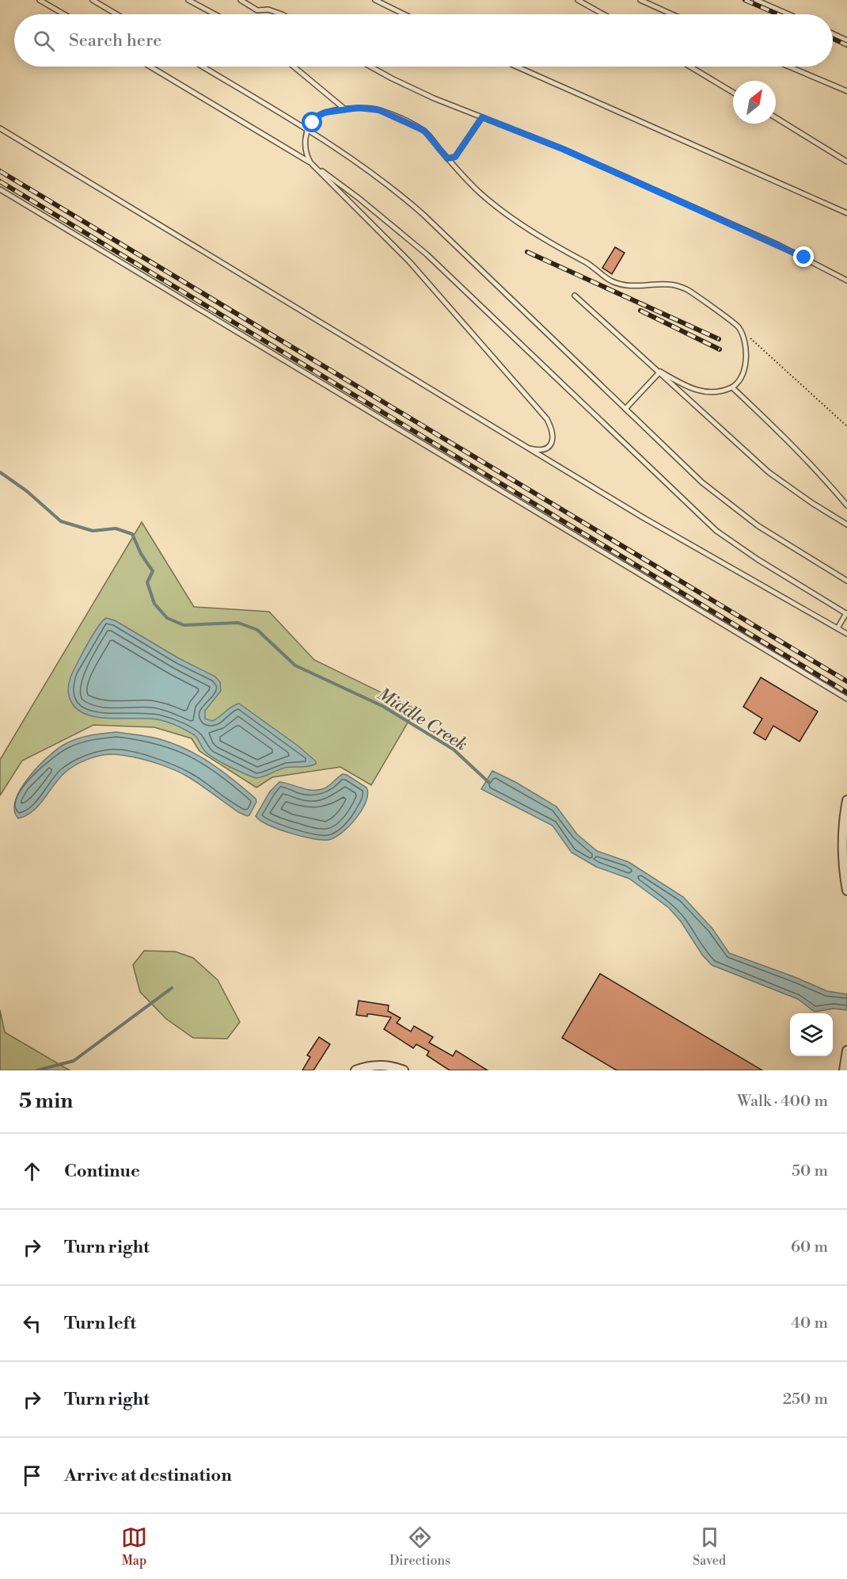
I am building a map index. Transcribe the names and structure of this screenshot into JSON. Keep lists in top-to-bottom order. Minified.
{"water":["Middle Creek"],"north":"top right","page":{"search":"Search here","heading":["5 min","Walk · 400 m"],"list":[["Continue","50 m"],["Turn right","60 m"],["Turn left","40 m"],["Turn right","250 m"],"Arrive at destination"],"nav":["Map","Directions","Saved"]}}
